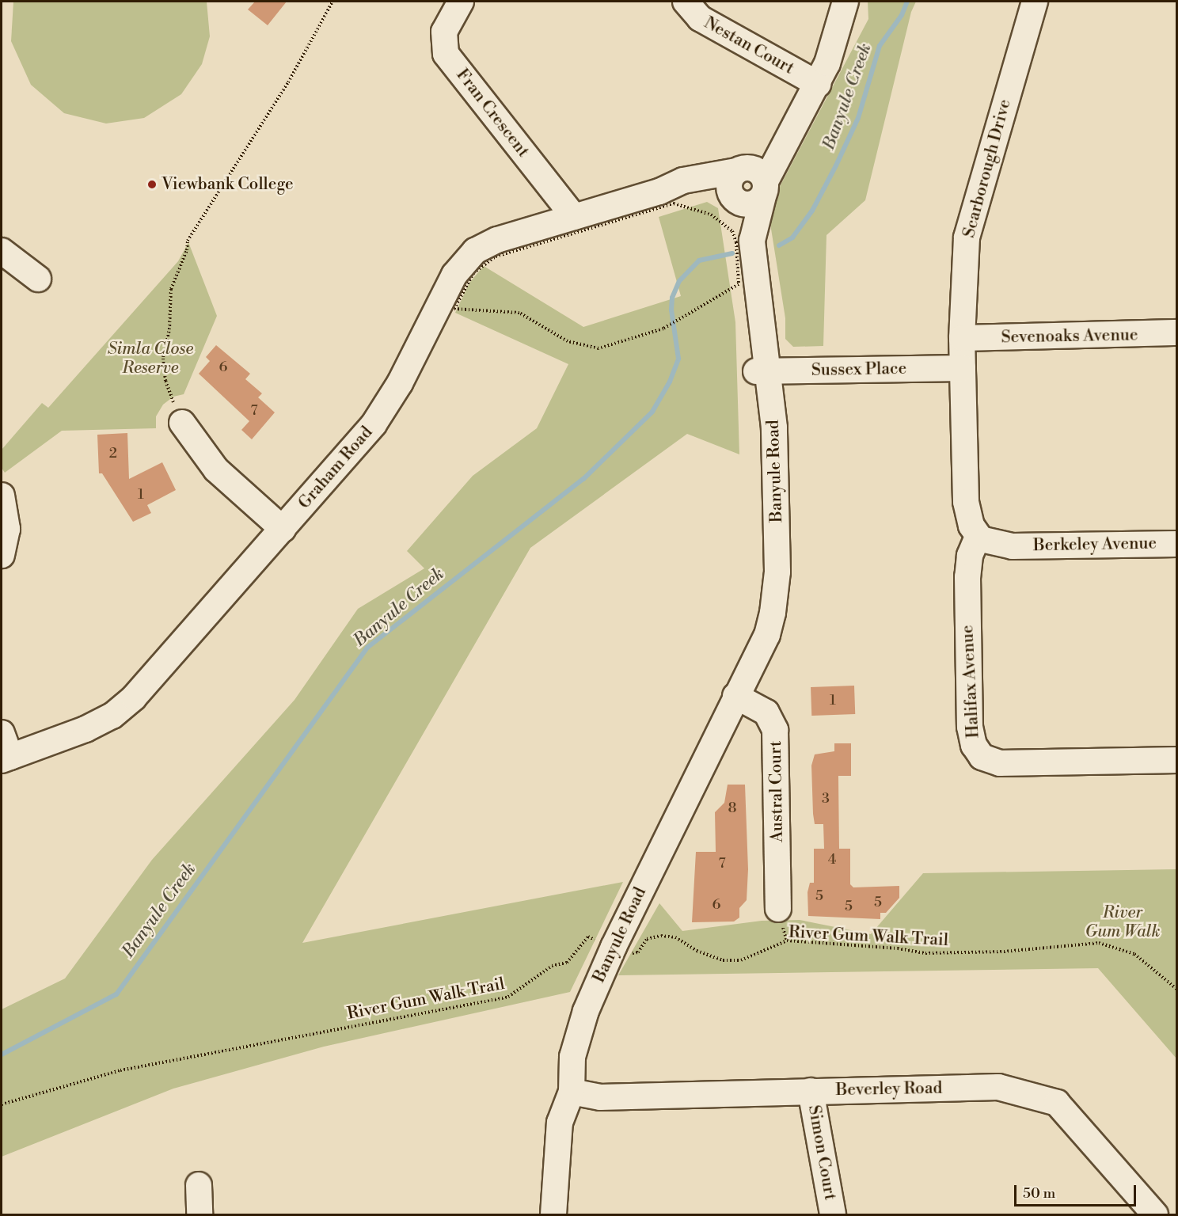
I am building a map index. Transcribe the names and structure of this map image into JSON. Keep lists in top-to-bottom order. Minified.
{"streets":{"street":["Nestan Court","Fran Crescent","Scarborough Drive","Sevenoaks Avenue","Sussex Place","Graham Road","Banyule Road","Berkeley Avenue","Halifax Avenue","Austral Court","Beverley Road","Simon Court"],"path":["River Gum Walk Trail"]},"crossings":[["Fran Crescent","Graham Road"],["Scarborough Drive","Sevenoaks Avenue"],["Scarborough Drive","Sussex Place"],["Sussex Place","Banyule Road"],["Graham Road","Banyule Road"],["Banyule Road","Austral Court"],["Banyule Road","River Gum Walk Trail"],["Banyule Road","Beverley Road"],["Berkeley Avenue","Halifax Avenue"],["Beverley Road","Simon Court"]],"water":["Banyule Creek"],"parks":["Simla Close Reserve","River Gum Walk"],"places":["Viewbank College"],"house_numbers":["6","7","2","1","1","3","8","4","7","5","5","6","5"],"scale_bar":"50 m"}
